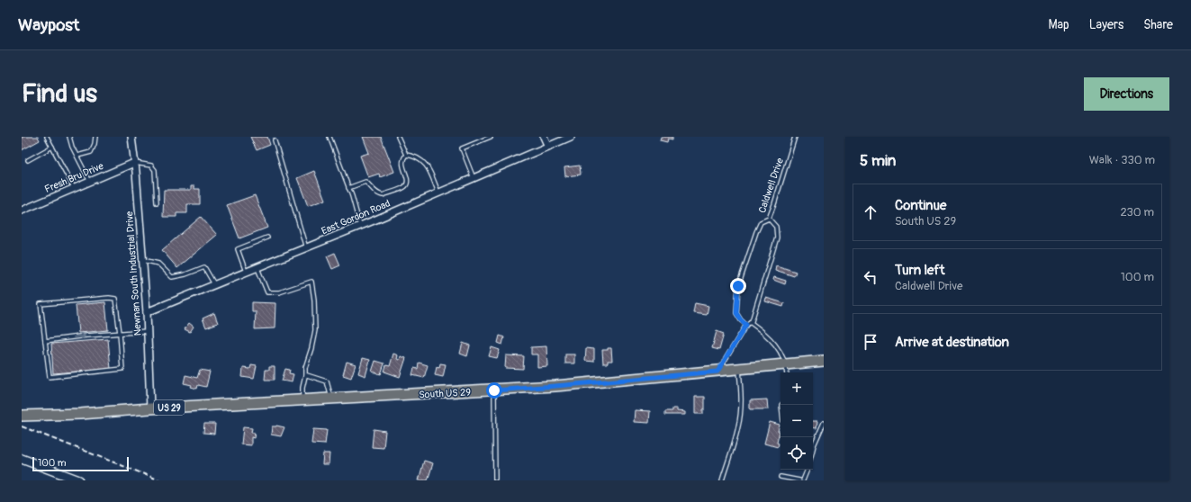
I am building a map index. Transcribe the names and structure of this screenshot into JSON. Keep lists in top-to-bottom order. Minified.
{"streets":{"main road":["South US 29","US 29"],"street":["Fresh Bru Drive","East Gordon Road","Newnan South Industrial Drive"],"lane":["Caldwell Drive"]},"crossings":[["Fresh Bru Drive","Newnan South Industrial Drive"],["Caldwell Drive","South US 29"],["East Gordon Road","Newnan South Industrial Drive"],["Newnan South Industrial Drive","US 29"],["South US 29","US 29"]],"scale_bar":"100 m","page":{"header":"Waypost","nav":["Map","Layers","Share"],"buttons":"Directions","title":"Find us","heading":["5 min","Walk · 330 m"],"list":[["Continue","South US 29","230 m"],["Turn left","Caldwell Drive","100 m"],"Arrive at destination"],"map_buttons":["+","−"],"scale":"100 m"}}
